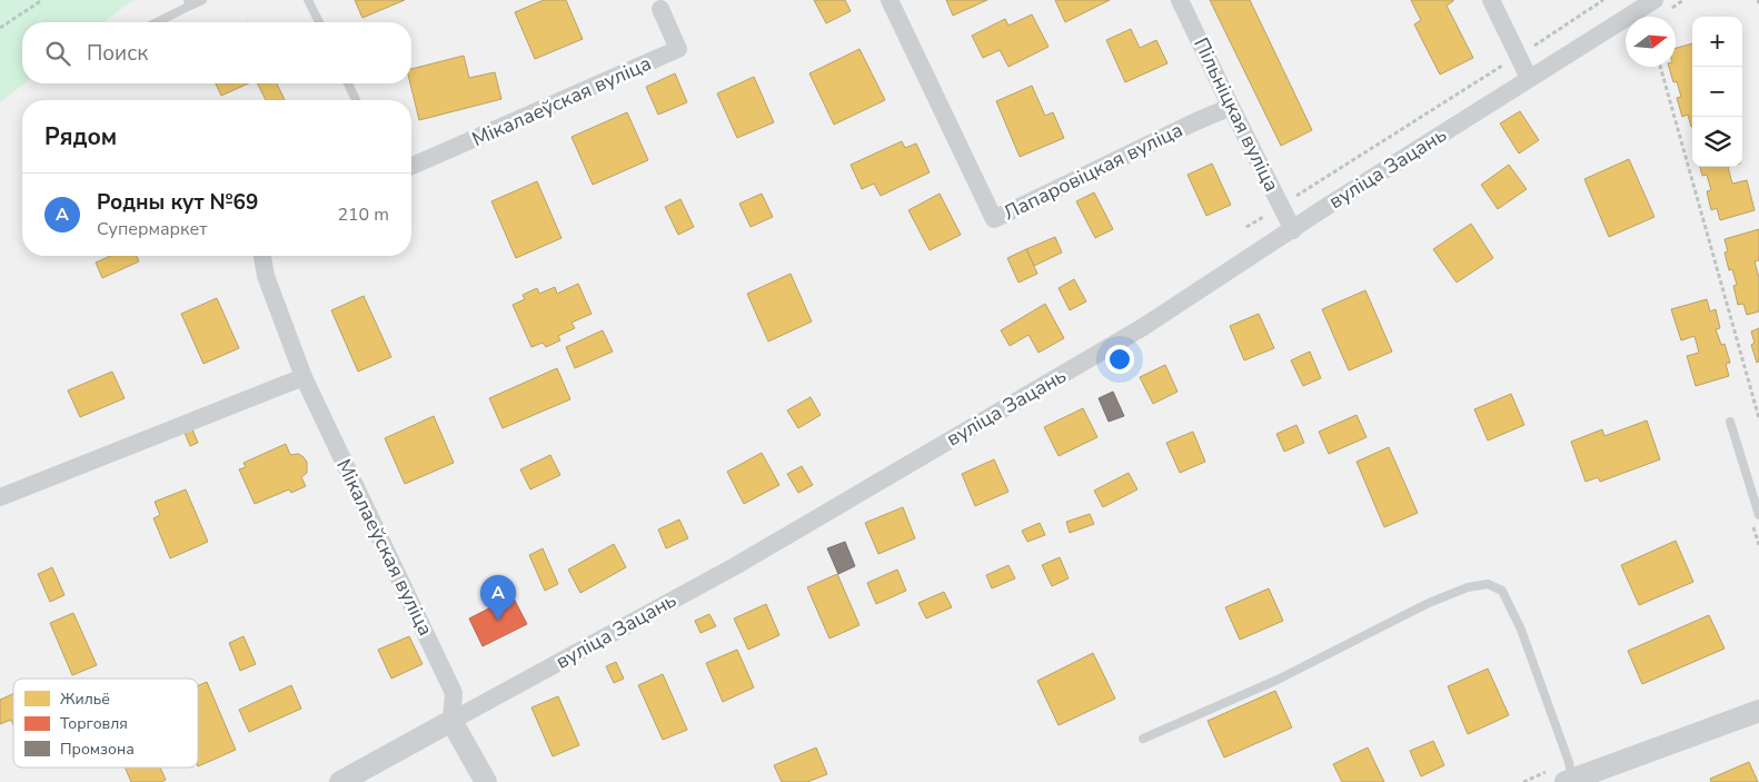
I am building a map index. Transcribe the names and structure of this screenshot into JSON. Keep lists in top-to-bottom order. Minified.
{"streets":{"street":["Мікалаеўская вуліца","Пільніцкая вуліца","вуліца Зацань","Лапаровіцкая вуліца"]},"crossings":[["Мікалаеўская вуліца","вуліца Зацань"],["Пільніцкая вуліца","вуліца Зацань"],["Пільніцкая вуліца","Лапаровіцкая вуліца"]],"legend":["Жильё","Торговля","Промзона"],"north":"right","page":{"map_buttons":["+","−"],"search":"Поиск","heading":"Рядом","list":[{"mark":"A","name":"Родны кут №69","note":"Супермаркет","value":"210 m"}],"pins":"A"}}
